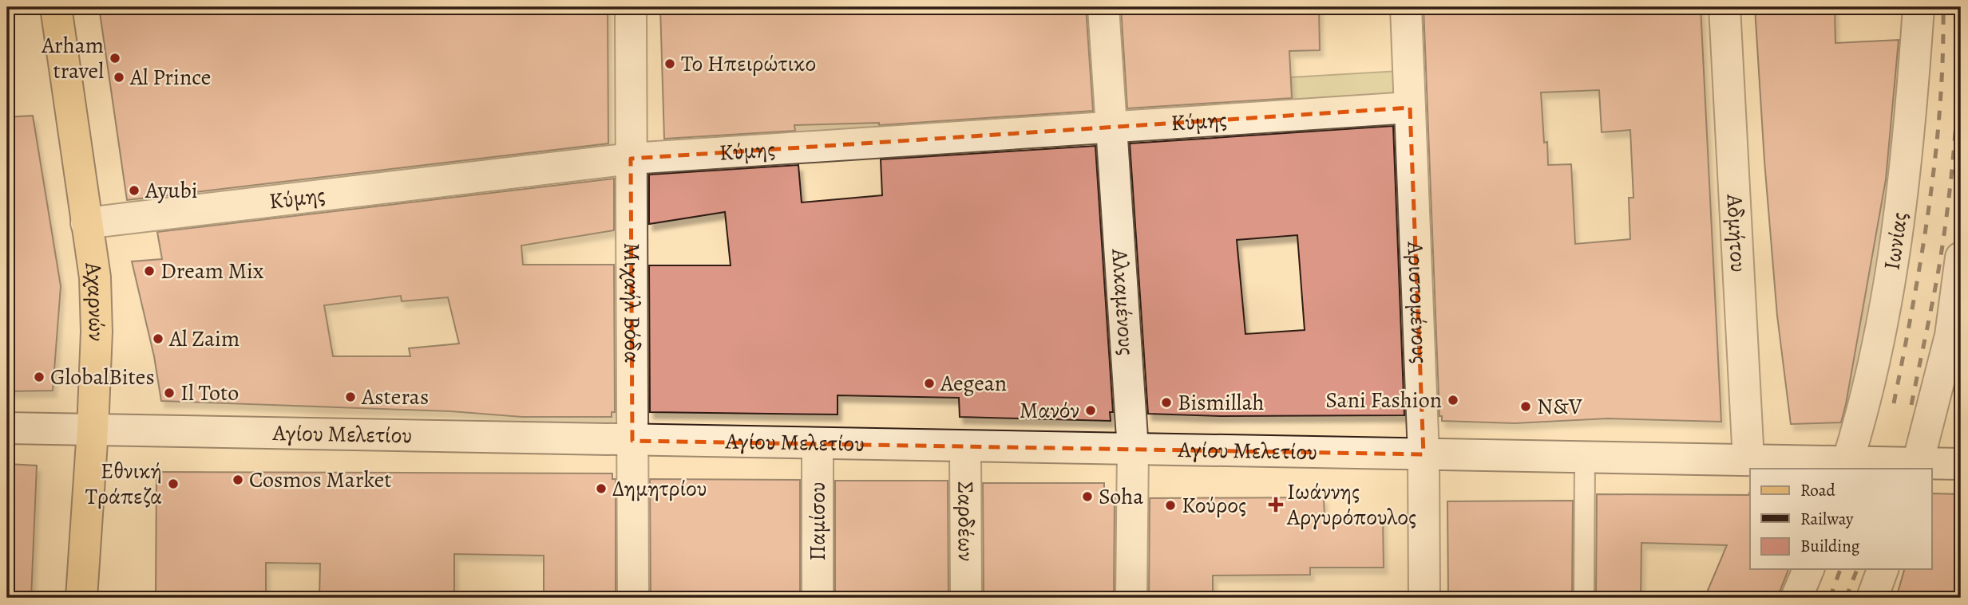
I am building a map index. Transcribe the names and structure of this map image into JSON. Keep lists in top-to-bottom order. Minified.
{"streets":{"main road":["Αχαρνών"],"street":["Κύμης","Αδμήτου","Ιωνίας","Αλκαμένους","Αριστομένους","Μιχαήλ Βόδα","Αγίου Μελετίου","Παμίσου","Σαρδέων"]},"crossings":[["Κύμης","Αχαρνών"],["Κύμης","Αλκαμένους"],["Κύμης","Αριστομένους"],["Κύμης","Μιχαήλ Βόδα"],["Αδμήτου","Αγίου Μελετίου"],["Ιωνίας","Αγίου Μελετίου"],["Αχαρνών","Αγίου Μελετίου"],["Αλκαμένους","Αγίου Μελετίου"],["Αριστομένους","Αγίου Μελετίου"],["Μιχαήλ Βόδα","Αγίου Μελετίου"],["Αγίου Μελετίου","Παμίσου"],["Αγίου Μελετίου","Σαρδέων"]],"places":{"other":["Arham travel","Το Ηπειρώτικο","Al Prince","Ayubi","Dream Mix","Al Zaim","GlobalBites","Aegean","Il Toto","Asteras","Sani Fashion","Bismillah","N&V","Μανόν","Cosmos Market","Εθνική Τράπεζα","Δημητρίου","Soha","Κούρος"],"health":["Ιωάννης Αργυρόπουλος"]},"legend":["Road","Railway","Building"]}
